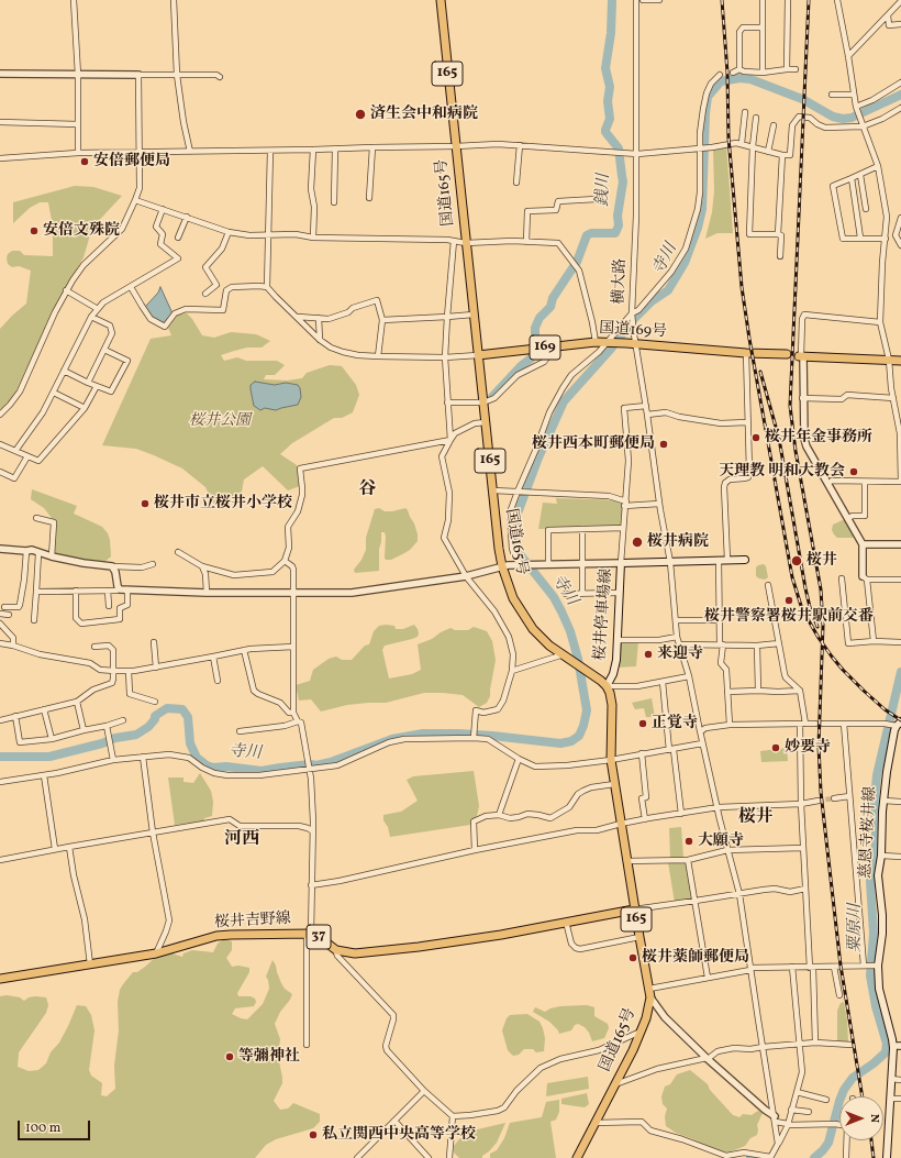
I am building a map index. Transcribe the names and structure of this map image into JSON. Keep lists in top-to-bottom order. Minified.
{"streets":{"main road":["165","国道165号","国道169号","169","桜井停車場線","慈恩寺桜井線","桜井吉野線","37"],"street":["横大路"]},"crossings":[["国道165号","国道169号"],["国道165号","桜井停車場線"],["国道165号","桜井吉野線"],["横大路","国道169号"],["横大路","桜井停車場線"]],"districts":["谷","桜井","河西"],"water":["銭川","寺川","粟原川"],"parks":["桜井公園"],"places":["済生会中和病院","安倍郵便局","安倍文殊院","桜井年金事務所","桜井西本町郵便局","天理教 明和大教会","桜井市立桜井小学校","桜井病院","桜井","桜井警察署桜井駅前交番","来迎寺","正覚寺","妙要寺","大願寺","桜井薬師郵便局","等彌神社","私立関西中央高等学校"],"scale_bar":"100 m","north":"right"}
